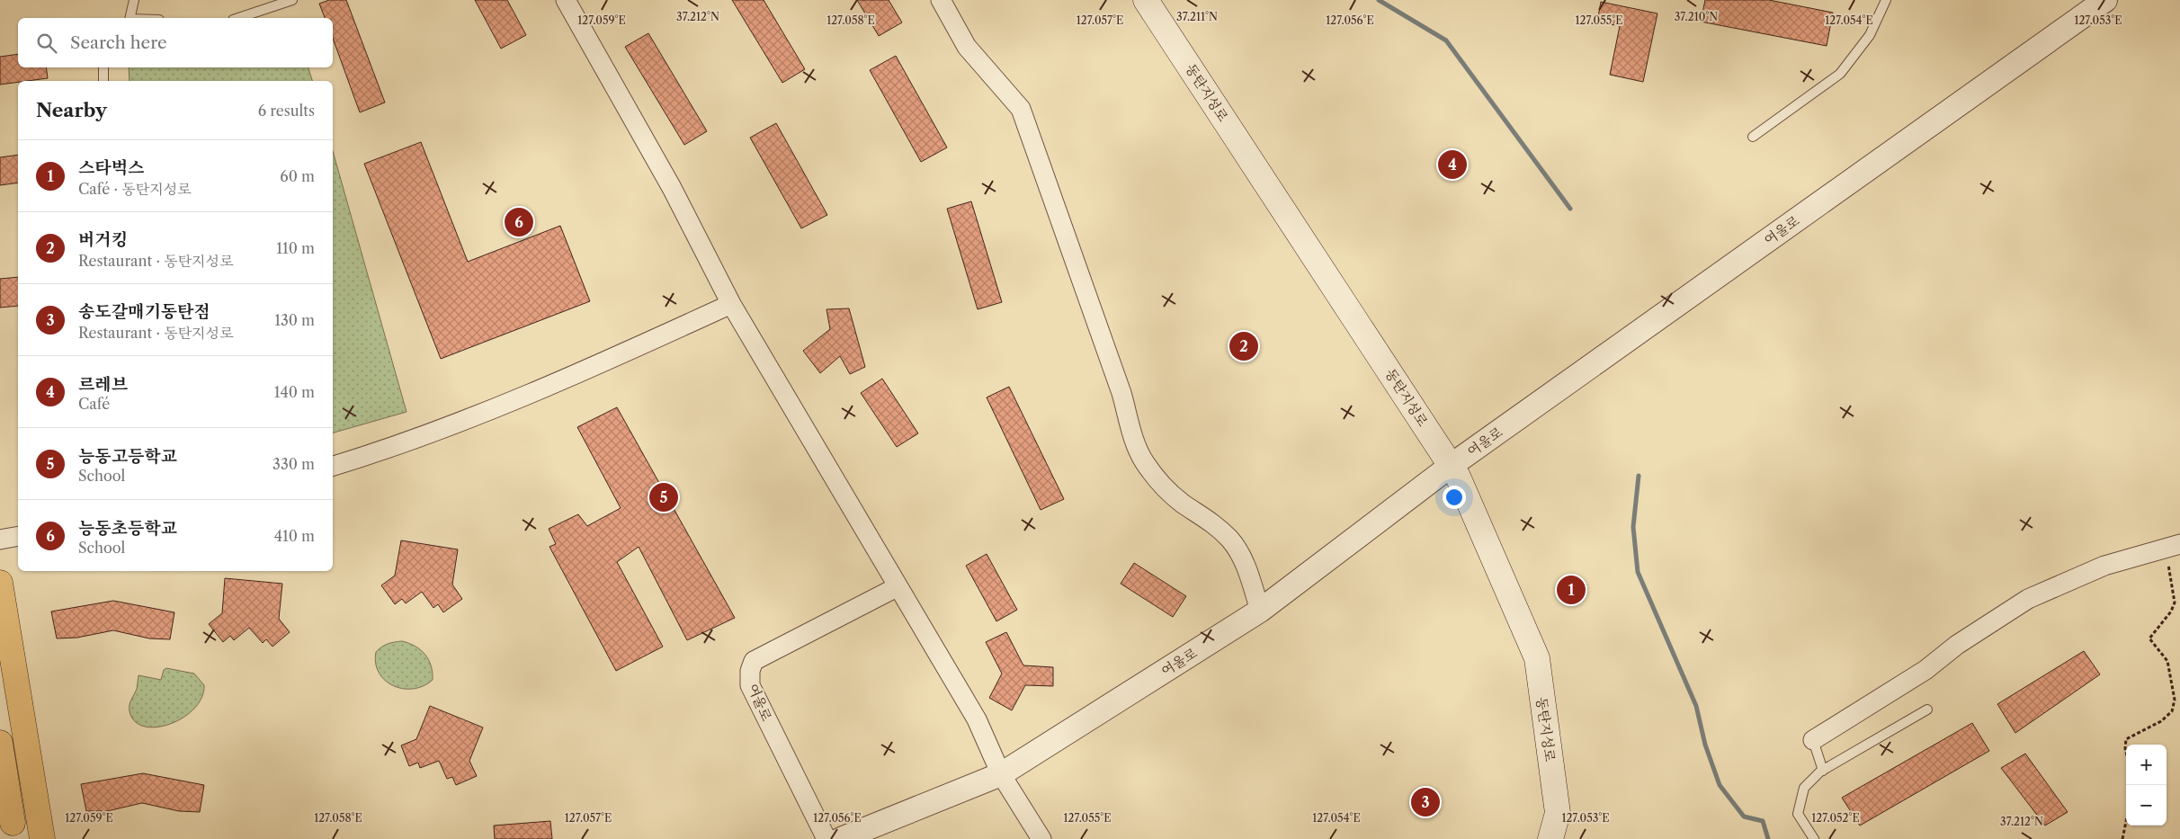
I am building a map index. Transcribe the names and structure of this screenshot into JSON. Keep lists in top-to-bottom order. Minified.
{"streets":{"main road":["동탄지성로"],"street":["여울로"]},"crossings":[["동탄지성로","여울로"]],"page":{"search":"Search here","heading":["Nearby","6 results"],"list":[{"mark":"1","name":"스타벅스","note":"Café · 동탄지성로","value":"60 m"},{"mark":"2","name":"버거킹","note":"Restaurant · 동탄지성로","value":"110 m"},{"mark":"3","name":"송도갈매기동탄점","note":"Restaurant · 동탄지성로","value":"130 m"},{"mark":"4","name":"르레브","note":"Café","value":"140 m"},{"mark":"5","name":"능동고등학교","note":"School","value":"330 m"},{"mark":"6","name":"능동초등학교","note":"School","value":"410 m"}],"pins":["4","6","2","5","1","3"],"map_buttons":["+","−"]},"coordinates":["37.212°N","37.211°N","37.210°N","127.059°E","127.058°E","127.057°E","127.056°E","127.055°E","127.054°E","127.053°E","127.052°E"]}
